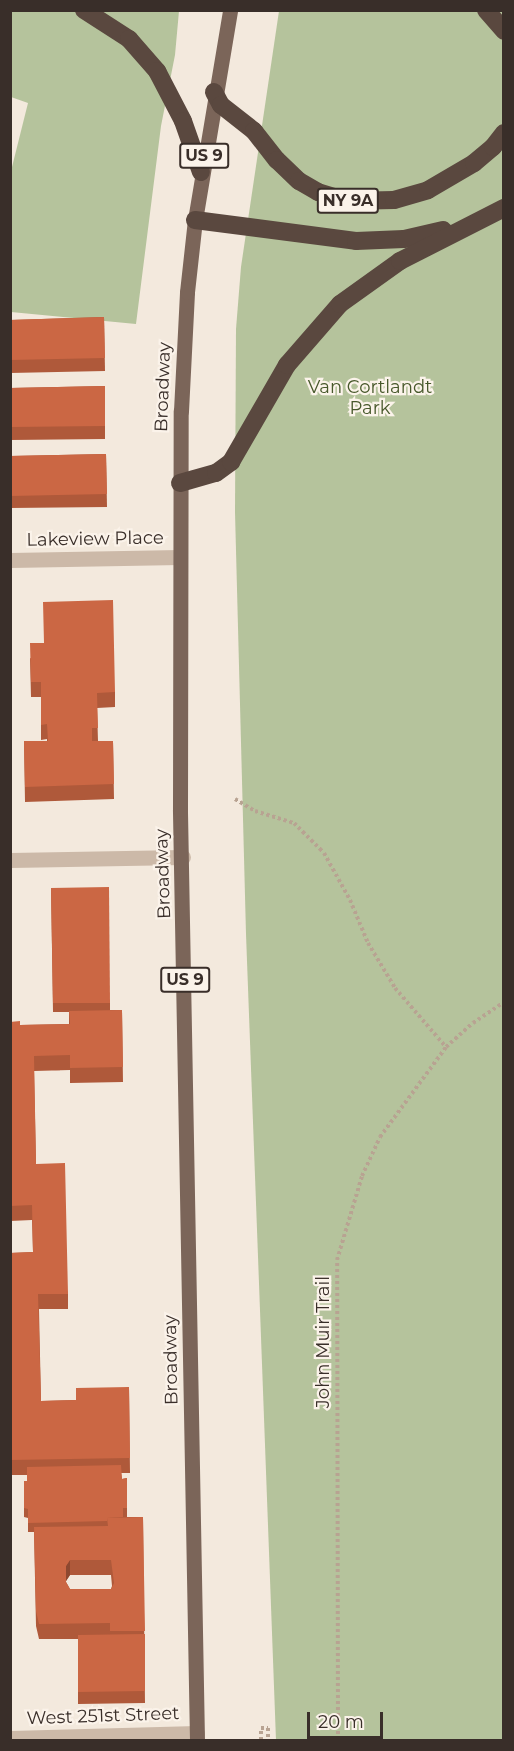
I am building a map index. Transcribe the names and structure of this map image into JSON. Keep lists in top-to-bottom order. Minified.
{"streets":{"highway":["NY 9A"],"main road":["US 9","Broadway"],"street":["Lakeview Place","West 251st Street"],"path":["John Muir Trail"]},"crossings":[["NY 9A","Broadway"],["Broadway","Lakeview Place"],["Broadway","West 251st Street"]],"parks":["Van Cortlandt Park"],"scale_bar":"20 m"}
